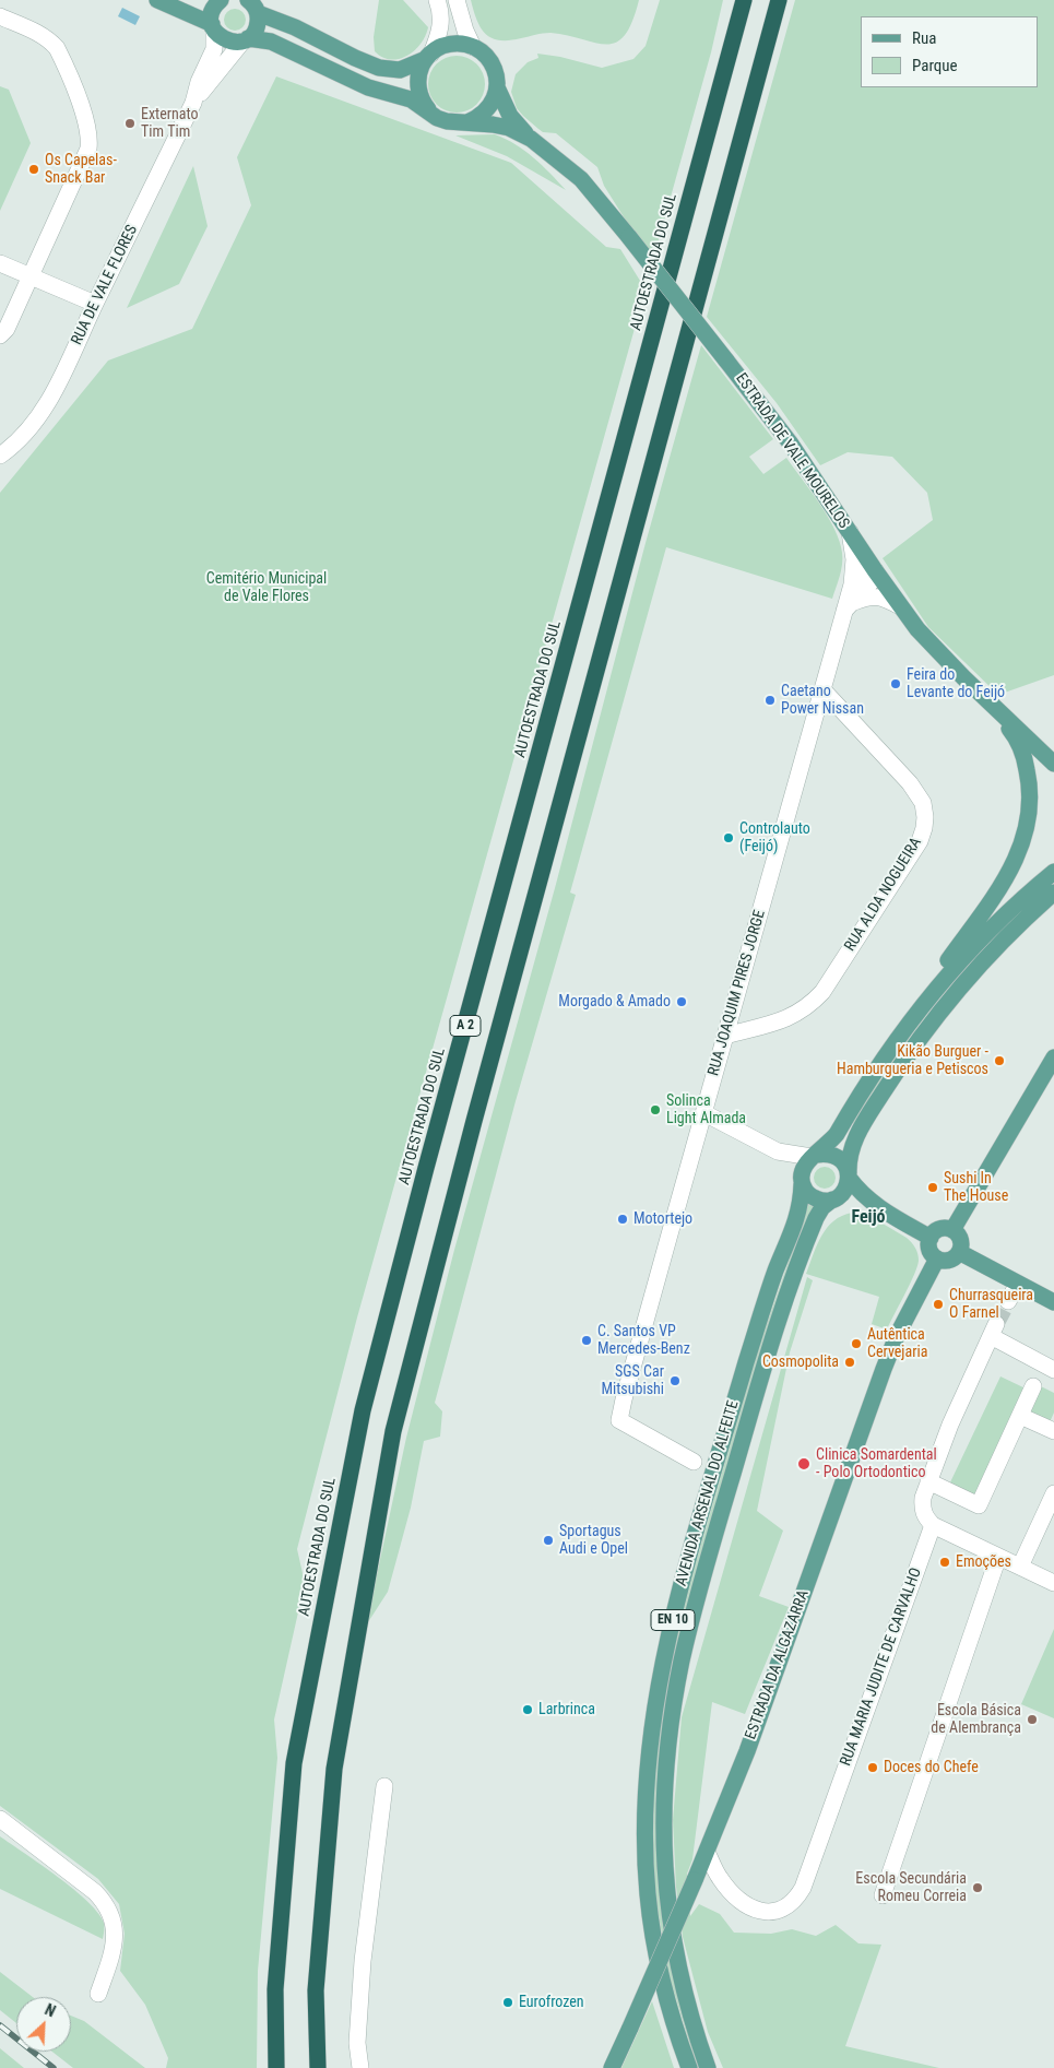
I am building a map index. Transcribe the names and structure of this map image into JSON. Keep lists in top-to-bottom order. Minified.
{"streets":{"highway":["AUTOESTRADA DO SUL","A 2"],"main road":["ESTRADA DE VALE MOURELOS","AVENIDA ARSENAL DO ALFEITE","EN 10","ESTRADA DA ALGAZARRA"],"street":["RUA DE VALE FLORES","RUA ALDA NOGUEIRA","RUA JOAQUIM PIRES JORGE","RUA MARIA JUDITE DE CARVALHO"]},"crossings":[["RUA DE VALE FLORES","ESTRADA DE VALE MOURELOS"],["ESTRADA DE VALE MOURELOS","RUA JOAQUIM PIRES JORGE"],["RUA ALDA NOGUEIRA","RUA JOAQUIM PIRES JORGE"],["ESTRADA DA ALGAZARRA","RUA MARIA JUDITE DE CARVALHO"]],"districts":["Feijó"],"parks":["Cemitério Municipal de Vale Flores"],"places":["Externato Tim Tim","Os Capelas- Snack Bar","Feira do Levante do Feijó","Caetano Power Nissan","Controlauto (Feijó)","Morgado & Amado","Kikão Burguer - Hamburgueria e Petiscos","Solinca Light Almada","Sushi In The House","Motortejo","Churrasqueira O Farnel","C. Santos VP Mercedes-Benz","Autêntica Cervejaria","Cosmopolita","SGS Car Mitsubishi","Clinica Somardental - Polo Ortodontico","Sportagus Audi e Opel","Emoções","Larbrinca","Escola Básica de Alembrança","Doces do Chefe","Escola Secundária Romeu Correia","Eurofrozen"],"legend":["Rua","Parque"],"north":"top right"}
